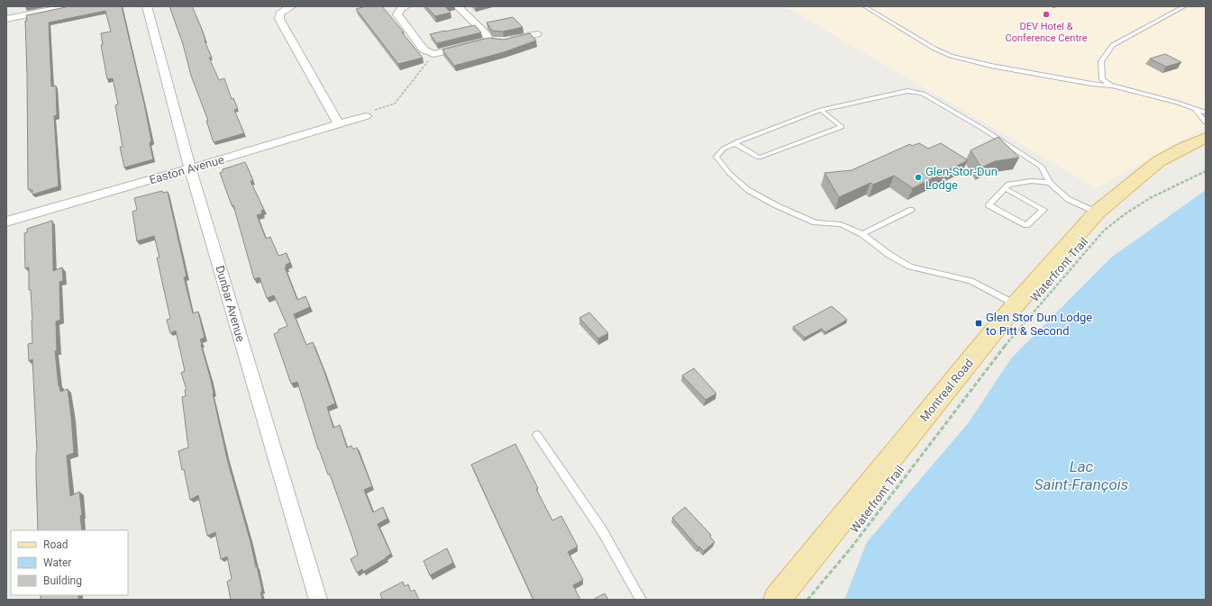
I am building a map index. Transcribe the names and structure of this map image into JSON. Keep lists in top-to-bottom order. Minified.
{"streets":{"main road":["Montreal Road"],"street":["Easton Avenue","Dunbar Avenue"],"path":["Waterfront Trail"]},"crossings":[["Easton Avenue","Dunbar Avenue"]],"water":["Lac Saint-François"],"places":{"other":["DEV Hotel & Conference Centre","Glen-Stor-Dun Lodge"],"transit":["Glen Stor Dun Lodge to Pitt & Second"]},"legend":["Road","Water","Building"]}
